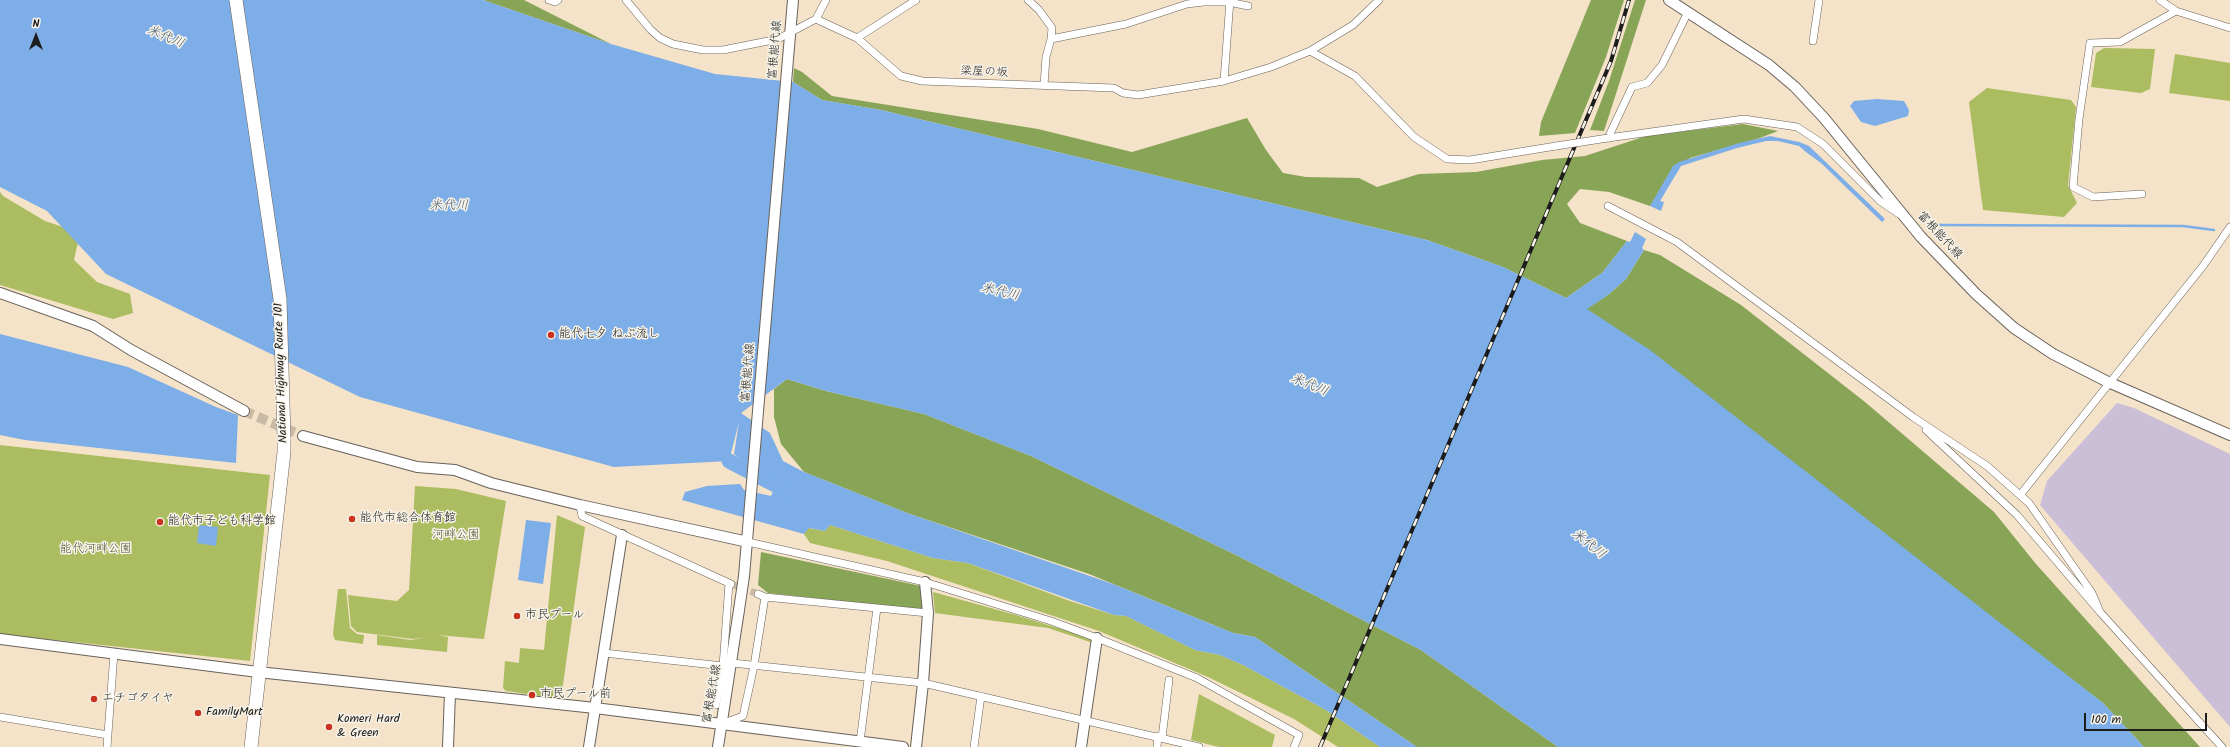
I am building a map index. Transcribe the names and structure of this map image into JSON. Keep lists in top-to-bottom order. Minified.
{"streets":{"highway":["National Highway Route 101"],"street":["富根能代線","梁屋の坂"]},"water":["米代川"],"parks":["河畔公園","能代河畔公園"],"places":["能代七夕 ねぶ流し","能代市総合体育館","能代市子ども科学館","市民プール","市民プール前","エチゴタイヤ","FamilyMart","Komeri Hard & Green"],"scale_bar":"100 m","north":"top"}
